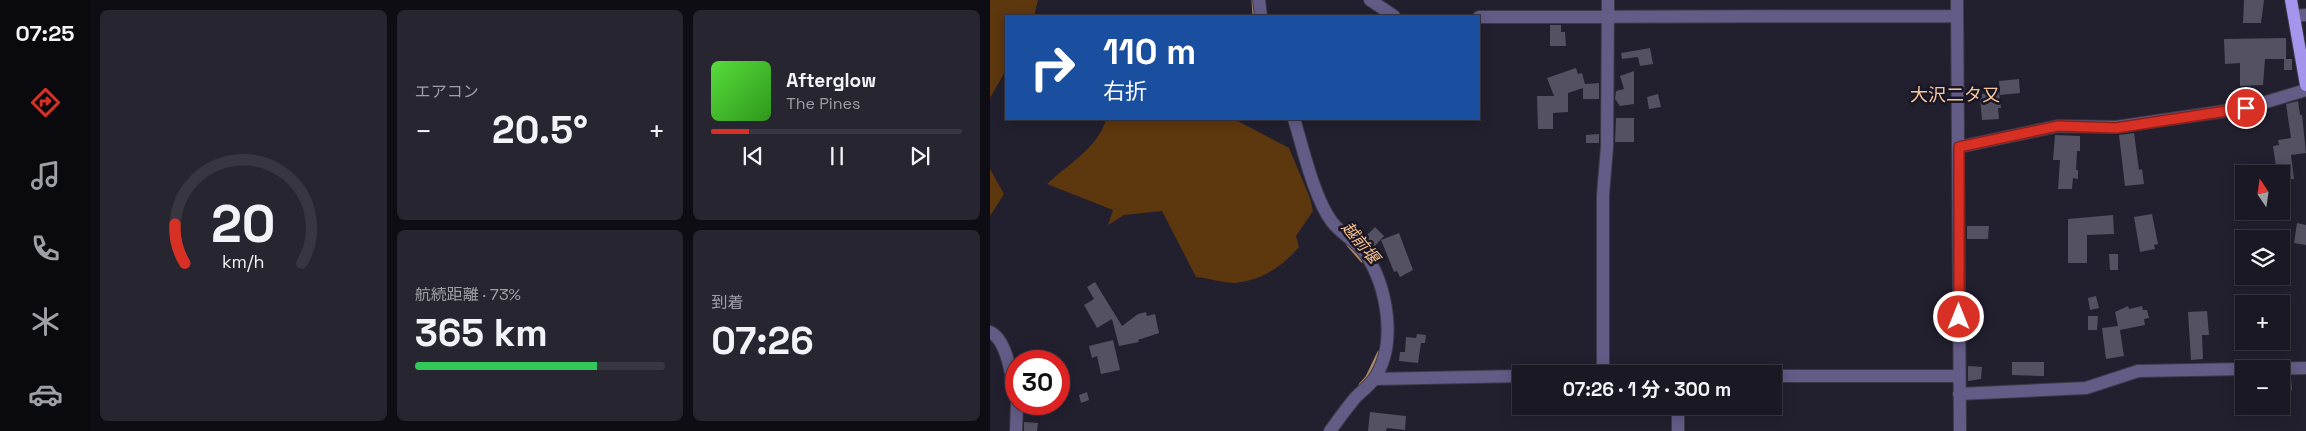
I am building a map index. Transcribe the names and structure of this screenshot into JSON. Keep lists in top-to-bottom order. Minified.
{"districts":["大沢二タ又"],"water":["越前堰"],"north":"top","page":{"tabs":"07:25","tile":["エアコン",["航続距離 · 73%","365 km"],["到着","07:26"]],"turn":["110 m","右折"],"song":["Afterglow","The Pines"],"heat":["−","20.5°","+"],"map_buttons":["+","−"],"limit":"30","trip":"07:26 · 1 分 · 300 m","gauge":["20","km/h"]}}
